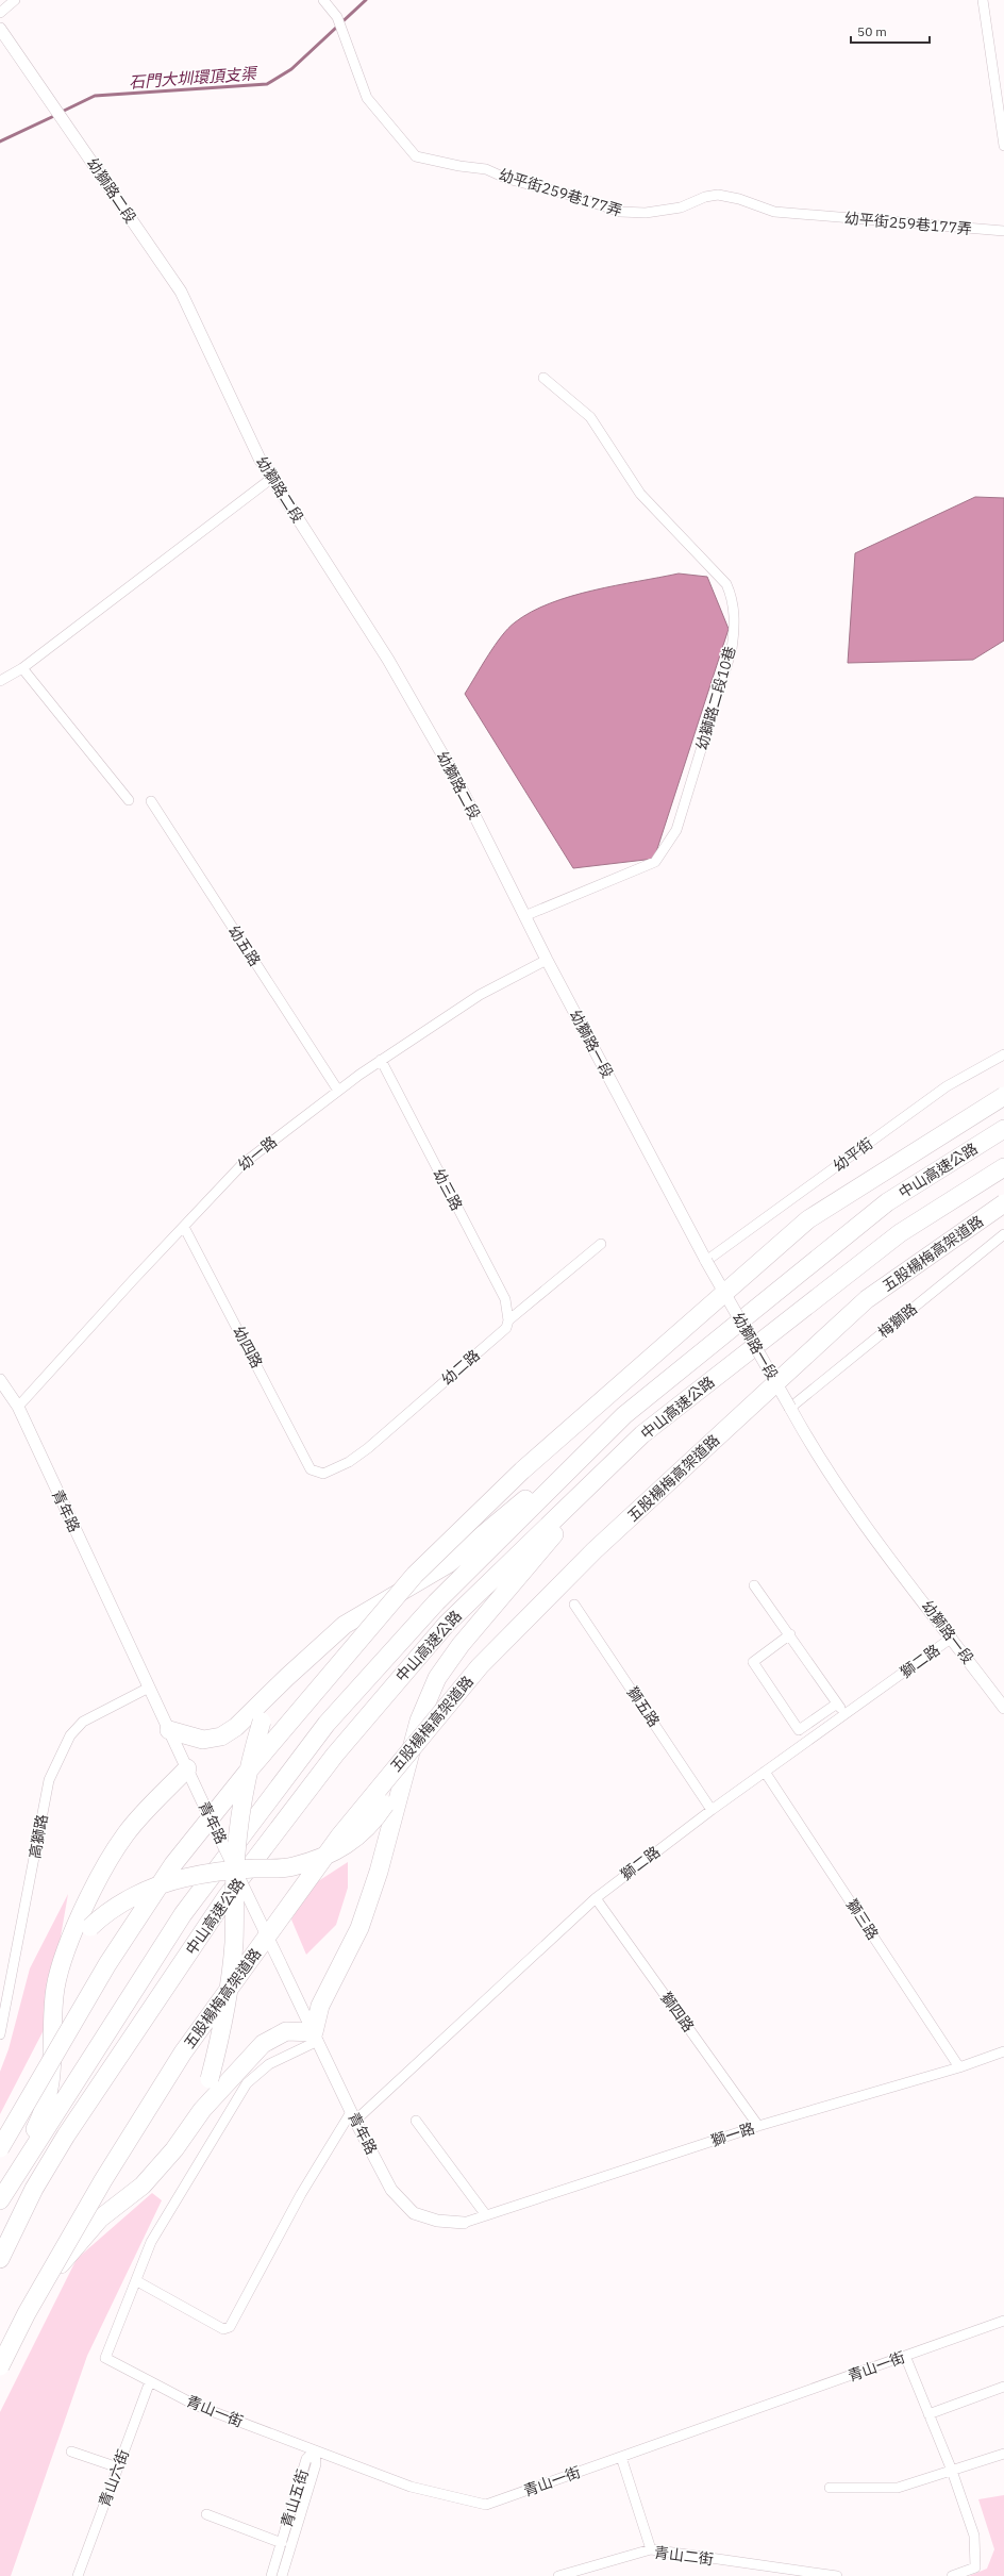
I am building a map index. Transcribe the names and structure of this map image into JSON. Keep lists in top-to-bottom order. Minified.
{"streets":{"highway":["中山高速公路","五股楊梅高架道路"],"street":["幼獅路二段","幼平街259巷177弄","幼獅路二段10巷","幼五路","幼獅路一段","幼一路","幼平街","幼三路","梅獅路","幼四路","幼二路","青年路","獅二路","獅五路","高獅路","獅三路","獅四路","獅一路","青山一街","青山六街","青山五街","青山二街"]},"crossings":[["幼獅路二段","幼獅路二段10巷"],["幼獅路二段","幼獅路一段"],["幼獅路二段","幼一路"],["幼五路","幼一路"],["幼獅路一段","幼一路"],["幼獅路一段","幼平街"],["幼獅路一段","梅獅路"],["幼獅路一段","獅二路"],["幼一路","幼三路"],["幼一路","幼四路"],["幼一路","青年路"],["幼三路","幼二路"],["幼四路","幼二路"],["青年路","獅二路"],["青年路","高獅路"],["青年路","獅一路"],["獅二路","獅五路"],["獅二路","獅三路"],["獅二路","獅四路"],["獅二路","青山一街"],["獅三路","獅一路"],["獅四路","獅一路"],["青山一街","青山六街"],["青山一街","青山五街"]],"water":["石門大圳環頂支渠"],"scale_bar":"50 m"}
